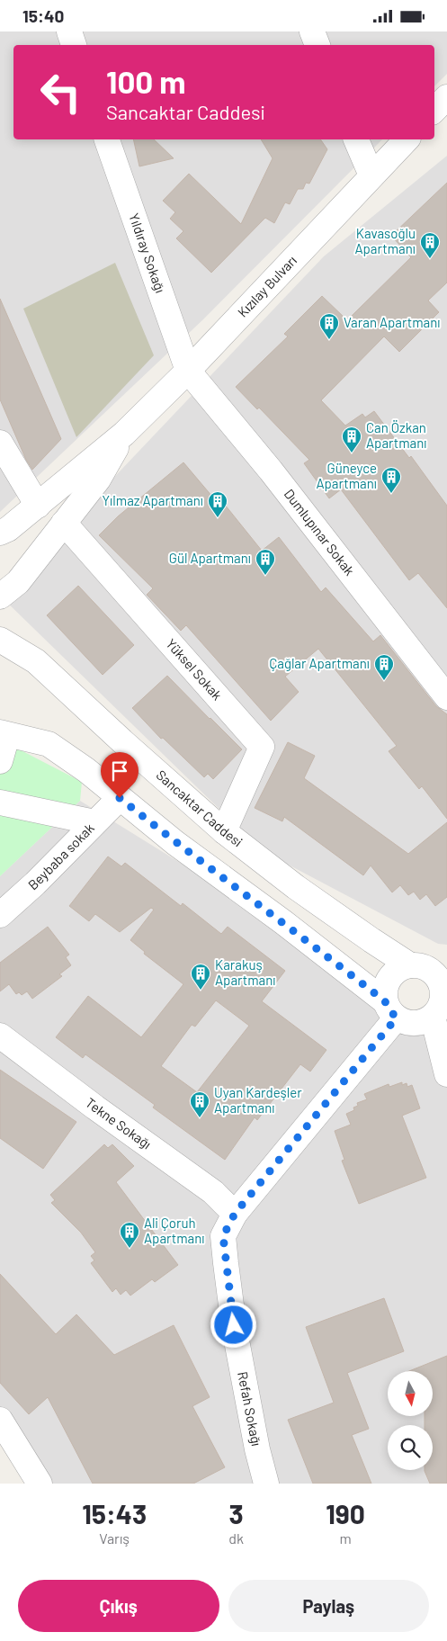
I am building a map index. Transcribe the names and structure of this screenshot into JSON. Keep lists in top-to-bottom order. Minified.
{"streets":{"street":["Yıldıray Sokağı","Kızılay Bulvarı","Dumlupınar Sokak","Yüksel Sokak","Sancaktar Caddesi","Beybaba sokak","Tekne Sokağı","Refah Sokağı"]},"crossings":[["Yıldıray Sokağı","Kızılay Bulvarı"],["Yıldıray Sokağı","Dumlupınar Sokak"],["Kızılay Bulvarı","Dumlupınar Sokak"],["Kızılay Bulvarı","Yüksel Sokak"],["Yüksel Sokak","Sancaktar Caddesi"],["Sancaktar Caddesi","Refah Sokağı"],["Tekne Sokağı","Refah Sokağı"]],"places":{"building":["Kavasoğlu Apartmanı","Varan Apartmanı","Can Özkan Apartmanı","Güneyce Apartmanı","Yılmaz Apartmanı","Gül Apartmanı","Çağlar Apartmanı","Karakuş Apartmanı","Uyan Kardeşler Apartmanı","Ali Çoruh Apartmanı"]},"north":"bottom","page":{"status":"15:40","turn":["100 m","Sancaktar Caddesi"],"eta":["15:43","Varış","3","dk","190","m"],"buttons":["Çıkış","Paylaş"]}}
